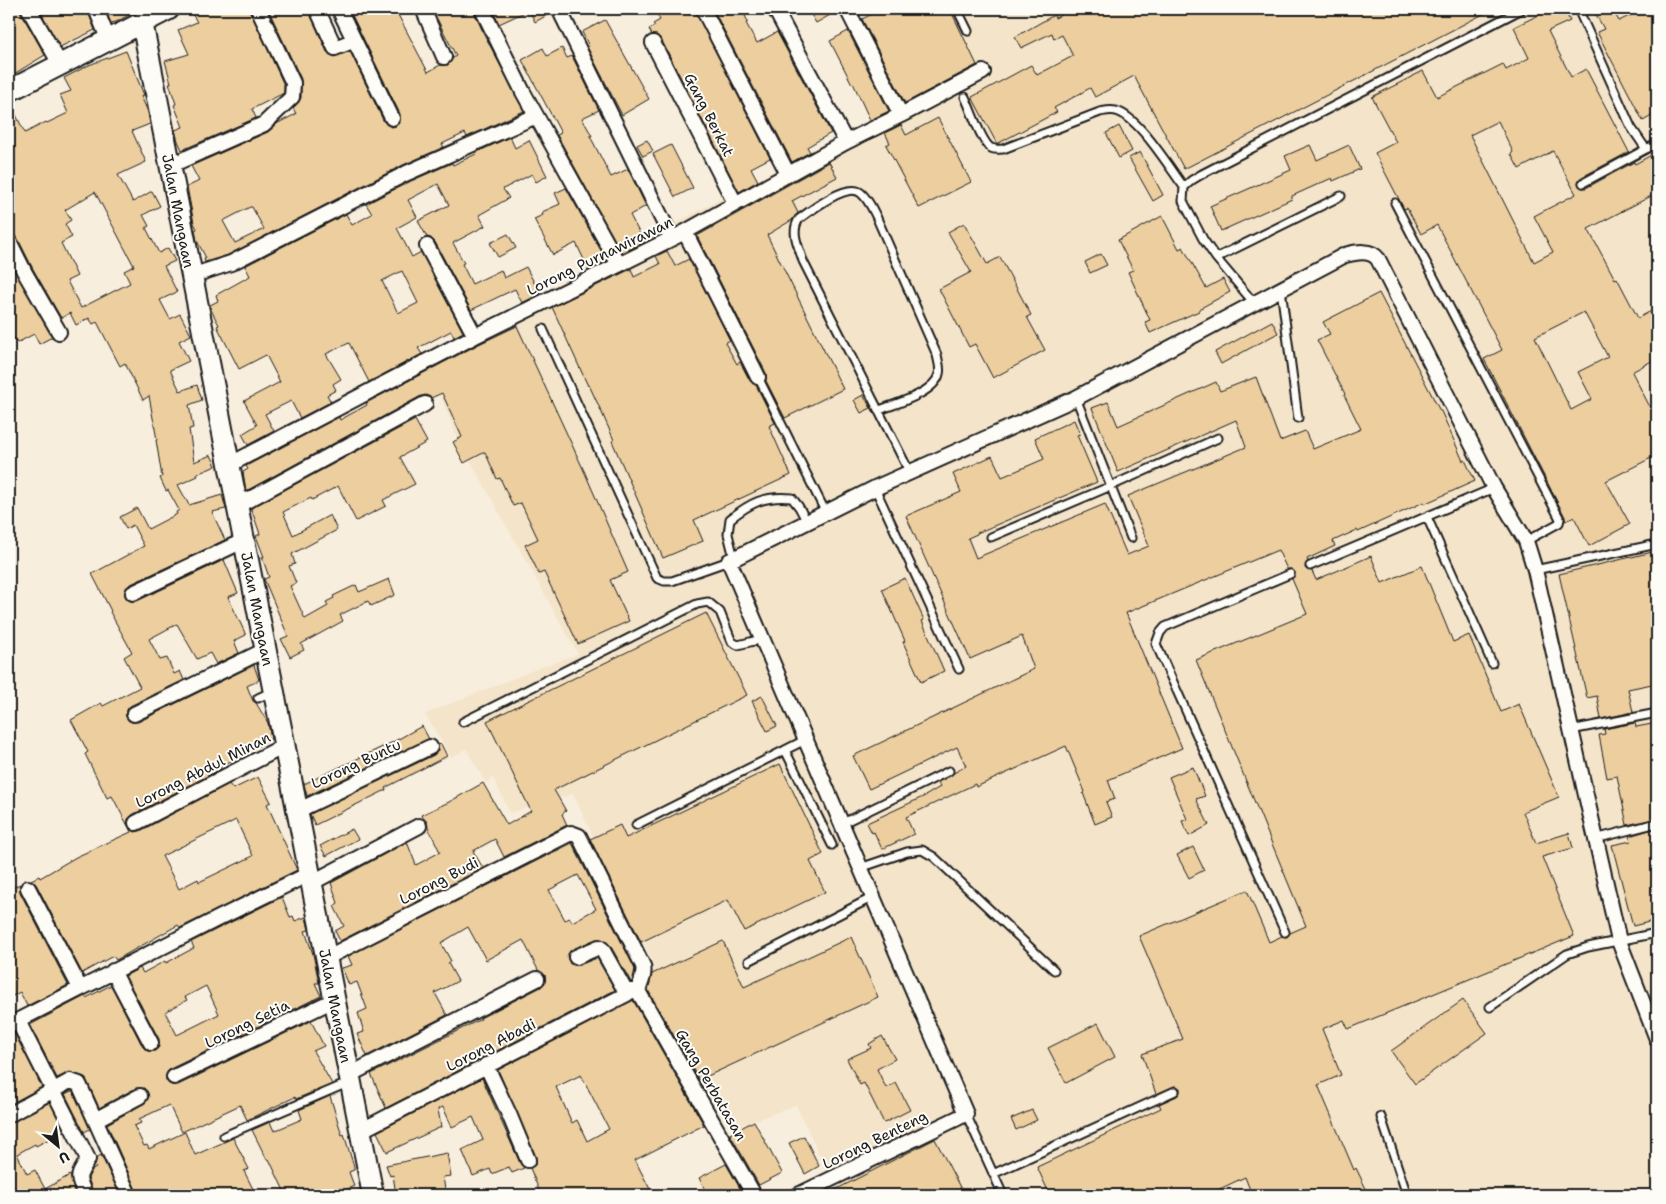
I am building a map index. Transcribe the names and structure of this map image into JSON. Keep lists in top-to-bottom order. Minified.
{"streets":{"street":["Gang Berkat","Jalan Mangaan","Lorong Purnawirawan","Lorong Buntu","Lorong Abdul Minan","Lorong Budi","Lorong Setia","Lorong Abadi","Gang Perbatasan","Lorong Benteng"]},"crossings":[["Gang Berkat","Lorong Purnawirawan"],["Jalan Mangaan","Lorong Purnawirawan"],["Jalan Mangaan","Lorong Buntu"],["Jalan Mangaan","Lorong Abdul Minan"],["Jalan Mangaan","Lorong Budi"],["Jalan Mangaan","Lorong Setia"],["Jalan Mangaan","Lorong Abadi"],["Lorong Budi","Lorong Abadi"],["Lorong Budi","Gang Perbatasan"],["Lorong Abadi","Gang Perbatasan"]],"north":"bottom right"}
